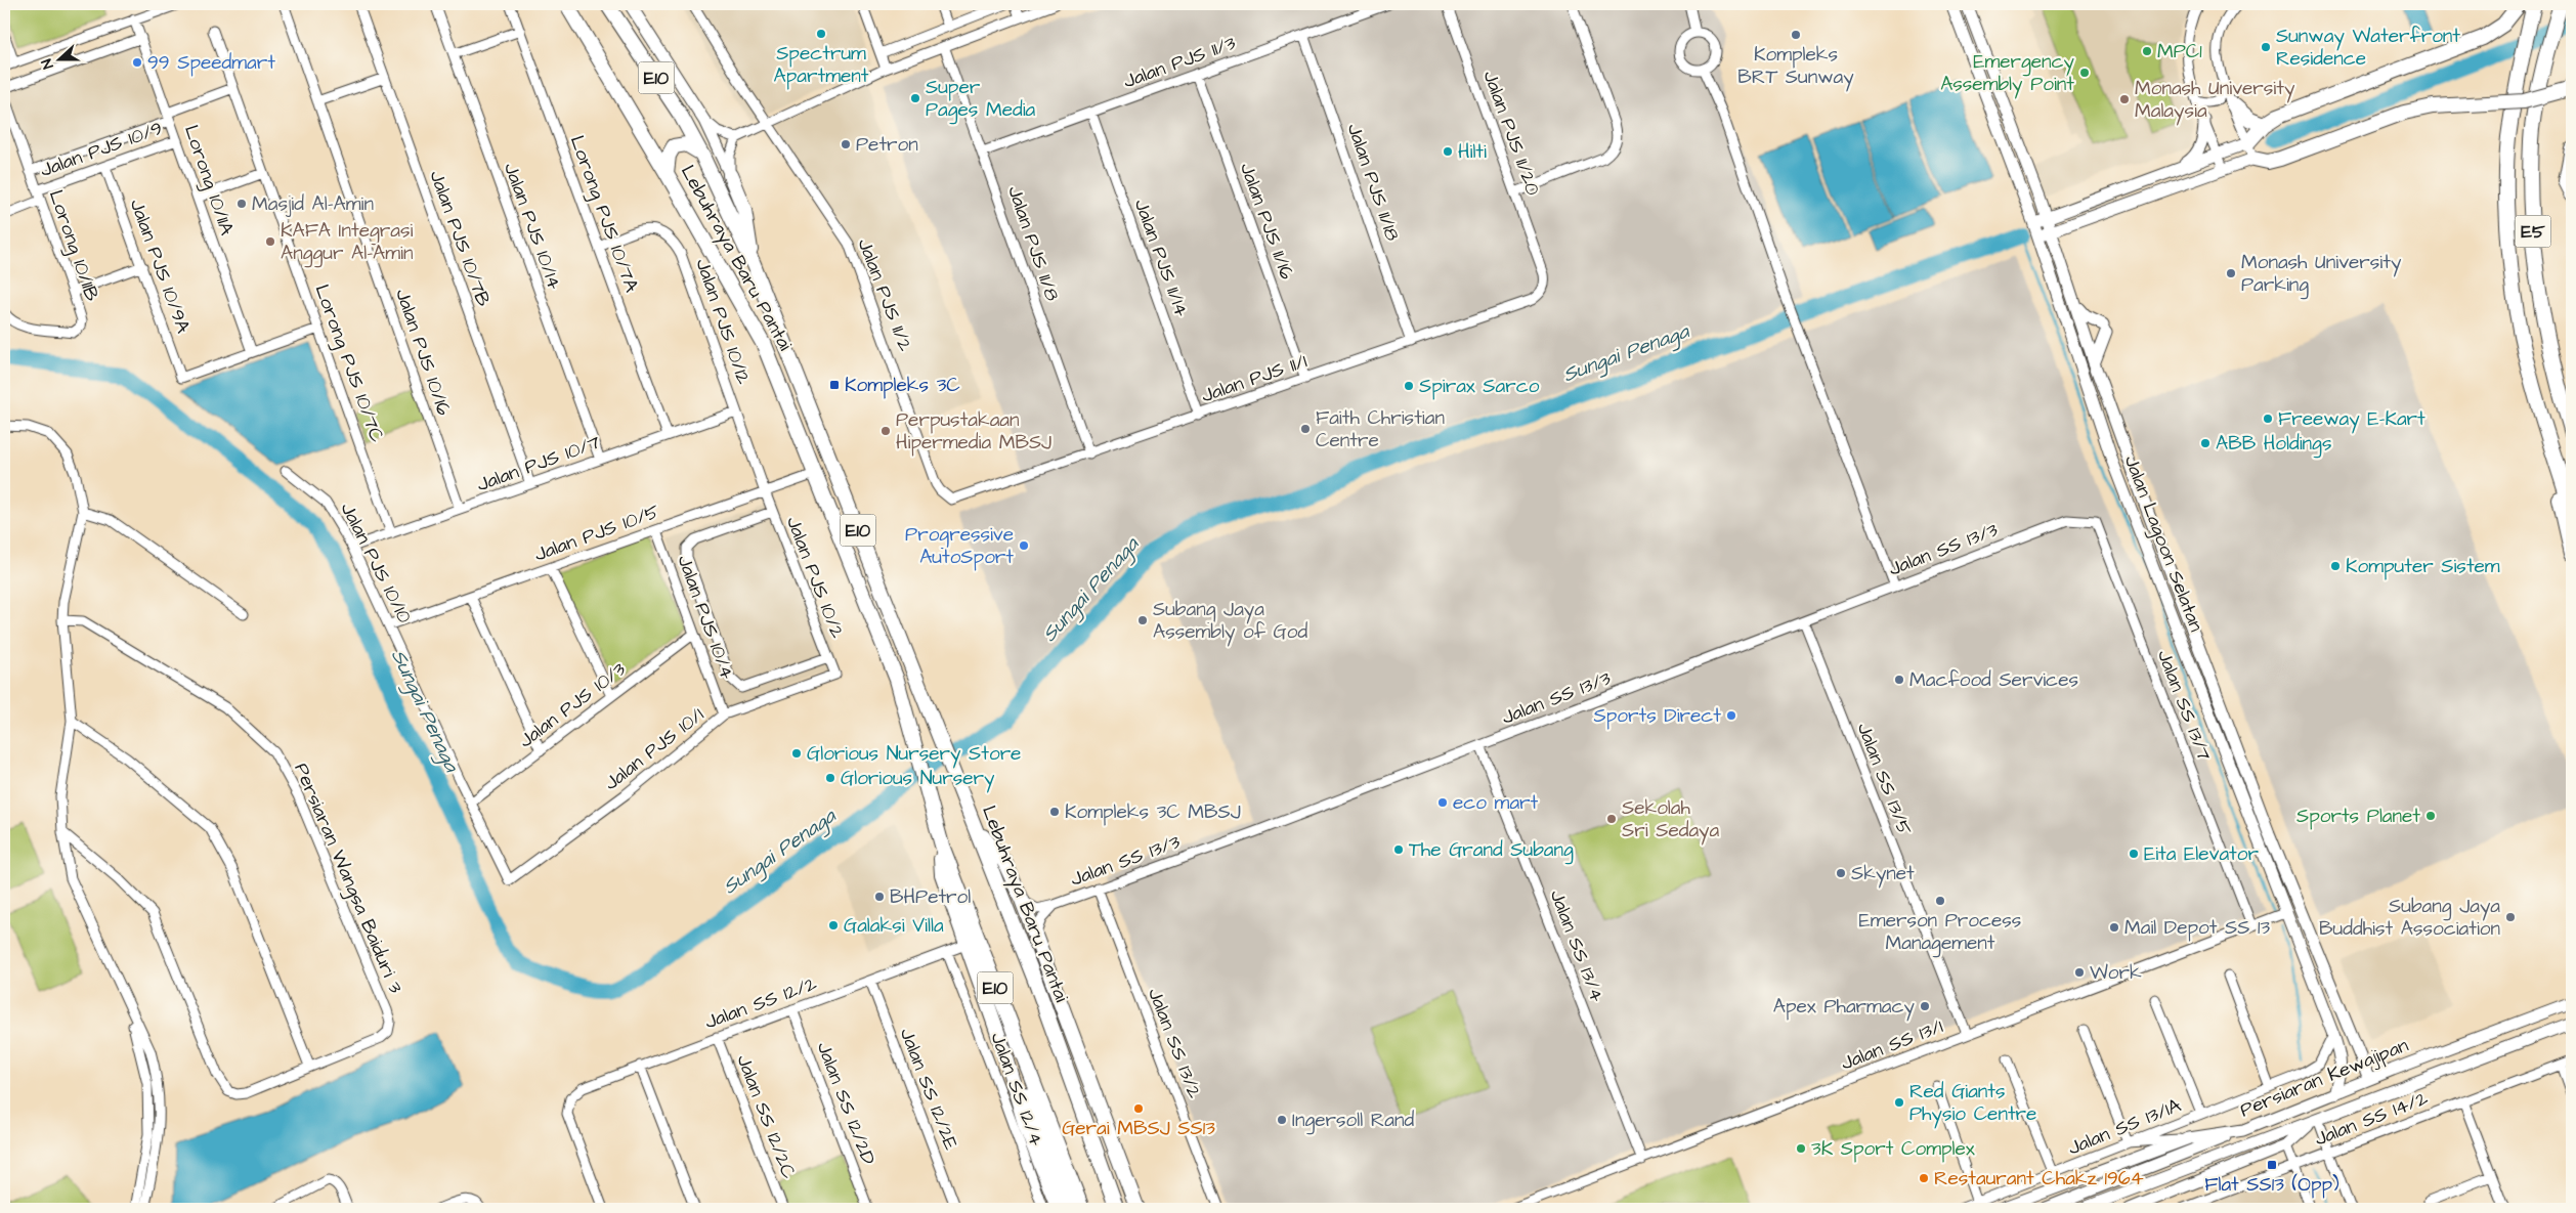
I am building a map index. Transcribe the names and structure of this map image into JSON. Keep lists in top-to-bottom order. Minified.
{"streets":{"highway":["E10","E5","Lebuhraya Baru Pantai"],"main road":["Jalan Lagoon Selatan","Persiaran Kewajipan"],"street":["Jalan PJS 11/3","Jalan PJS 11/20","Jalan PJS 10/9","Lorong 10/11A","Jalan PJS 11/18","Lorong PJS 10/7A","Jalan PJS 11/16","Jalan PJS 10/14","Jalan PJS 10/7B","Jalan PJS 11/8","Lorong 10/11B","Jalan PJS 11/14","Jalan PJS 10/9A","Jalan PJS 11/2","Jalan PJS 10/12","Jalan PJS 10/16","Lorong PJS 10/7C","Jalan PJS 11/1","Jalan PJS 10/7","Jalan PJS 10/5","Jalan SS 13/3","Jalan PJS 10/10","Jalan PJS 10/2","Jalan PJS 10/4","Jalan PJS 10/3","Jalan SS 13/7","Jalan PJS 10/1","Jalan SS 13/5","Persiaran Wangsa Baiduri 3","Jalan SS 13/4","Jalan SS 12/2","Jalan SS 13/2","Jalan SS 13/1","Jalan SS 12/2E","Jalan SS 12/4","Jalan SS 12/2D","Jalan SS 12/2C","Jalan SS 14/2","Jalan SS 13/1A"]},"crossings":[["Jalan PJS 11/3","Jalan PJS 11/18"],["Jalan PJS 11/3","Jalan PJS 11/16"],["Jalan PJS 11/3","Jalan PJS 11/8"],["Jalan PJS 11/3","Jalan PJS 11/14"],["Jalan PJS 11/20","Jalan PJS 11/1"],["Jalan PJS 10/9","Lorong 10/11A"],["Jalan PJS 10/9","Lorong 10/11B"],["Jalan PJS 10/9","Jalan PJS 10/9A"],["Lorong 10/11A","Jalan PJS 10/9A"],["Jalan PJS 11/18","Jalan PJS 11/1"],["Lorong PJS 10/7A","Jalan PJS 10/12"],["Lorong PJS 10/7A","Jalan PJS 10/7"],["Jalan PJS 11/16","Jalan PJS 11/1"],["Jalan PJS 10/14","Jalan PJS 10/7"],["Jalan PJS 10/7B","Jalan PJS 10/7"],["Jalan PJS 11/8","Jalan PJS 11/1"],["Lebuhraya Baru Pantai","Jalan PJS 10/5"],["Jalan PJS 11/14","Jalan PJS 11/1"],["Jalan PJS 11/2","Jalan PJS 11/1"],["Jalan PJS 10/12","Jalan PJS 10/7"],["Jalan PJS 10/12","Jalan PJS 10/5"],["Jalan PJS 10/12","Jalan PJS 10/2"],["Jalan PJS 10/16","Jalan PJS 10/7"],["Lorong PJS 10/7C","Jalan PJS 10/7"],["Jalan PJS 10/7","Jalan PJS 10/10"],["Jalan PJS 10/5","Jalan PJS 10/10"],["Jalan PJS 10/5","Jalan PJS 10/2"],["Jalan PJS 10/5","Jalan PJS 10/4"],["Jalan Lagoon Selatan","Jalan SS 13/1"],["Jalan Lagoon Selatan","Persiaran Kewajipan"],["Jalan Lagoon Selatan","Jalan SS 13/1A"],["Jalan SS 13/3","Jalan SS 13/7"],["Jalan SS 13/3","Jalan SS 13/5"],["Jalan SS 13/3","Jalan SS 13/4"],["Jalan SS 13/3","Jalan SS 13/2"],["Jalan PJS 10/10","Jalan PJS 10/3"],["Jalan PJS 10/10","Jalan PJS 10/1"],["Jalan PJS 10/2","Jalan PJS 10/1"],["Jalan PJS 10/4","Jalan PJS 10/3"],["Jalan PJS 10/4","Jalan PJS 10/1"],["Jalan SS 13/7","Jalan SS 13/1"],["Jalan SS 13/5","Jalan SS 13/1"],["Jalan SS 13/4","Jalan SS 13/1"],["Jalan SS 12/2","Jalan SS 12/2E"],["Jalan SS 12/2","Jalan SS 12/4"],["Jalan SS 12/2","Jalan SS 12/2D"],["Jalan SS 12/2","Jalan SS 12/2C"]],"water":["Sungai Penaga"],"places":{"other":["Spectrum Apartment","Kompleks BRT Sunway","Sunway Waterfront Residence","MPC1","99 Speedmart","Emergency Assembly Point","Super Pages Media","Monash University Malaysia","Petron","Hilti","Masjid Al-Amin","KAFA Integrasi Anggur Al-Amin","Monash University Parking","Spirax Sarco","Freeway E-Kart","Faith Christian Centre","Perpustakaan Hipermedia MBSJ","ABB Holdings","Progressive AutoSport","Komputer Sistem","Subang Jaya Assembly of God","Macfood Services","Sports Direct","Glorious Nursery Store","Glorious Nursery","eco mart","Kompleks 3C MBSJ","Sports Planet","Sekolah Sri Sedaya","The Grand Subang","Eita Elevator","Skynet","BHPetrol","Emerson Process Management","Subang Jaya Buddhist Association","Galaksi Villa","Mail Depot SS 13","Work","Apex Pharmacy","Red Giants Physio Centre","Gerai MBSJ SS13","Ingersoll Rand","3K Sport Complex","Restaurant Chakz 1964"],"transit":["Kompleks 3C","Flat SS13 (Opp)"]},"north":"left"}
